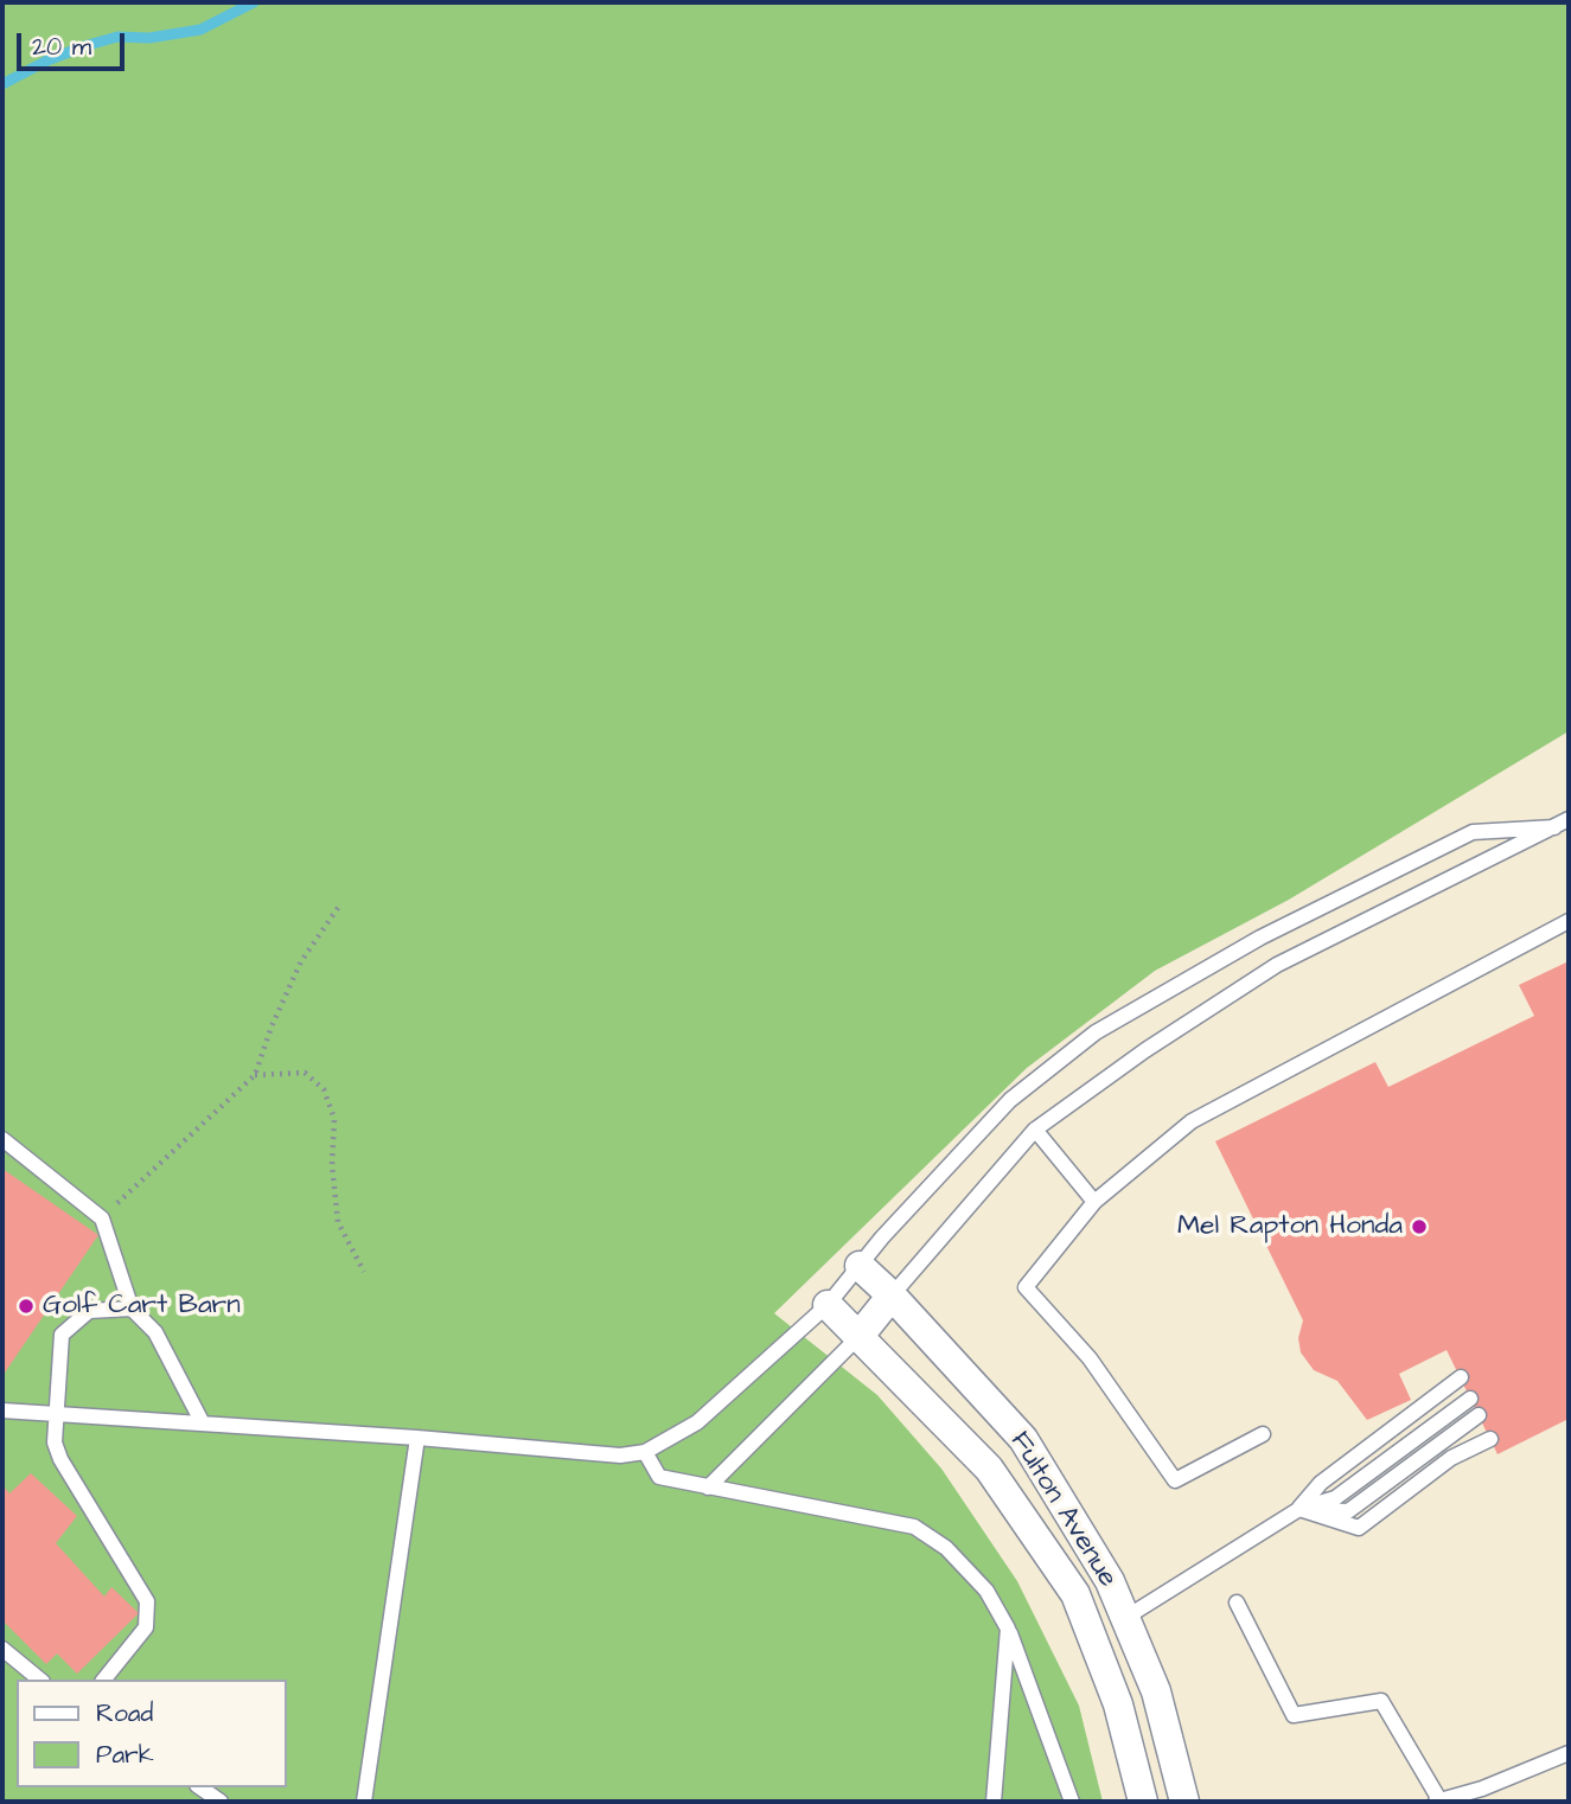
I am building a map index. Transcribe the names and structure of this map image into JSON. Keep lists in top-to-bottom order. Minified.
{"streets":{"street":["Fulton Avenue"]},"places":["Mel Rapton Honda","Golf Cart Barn"],"legend":["Road","Park"],"scale_bar":"20 m"}
